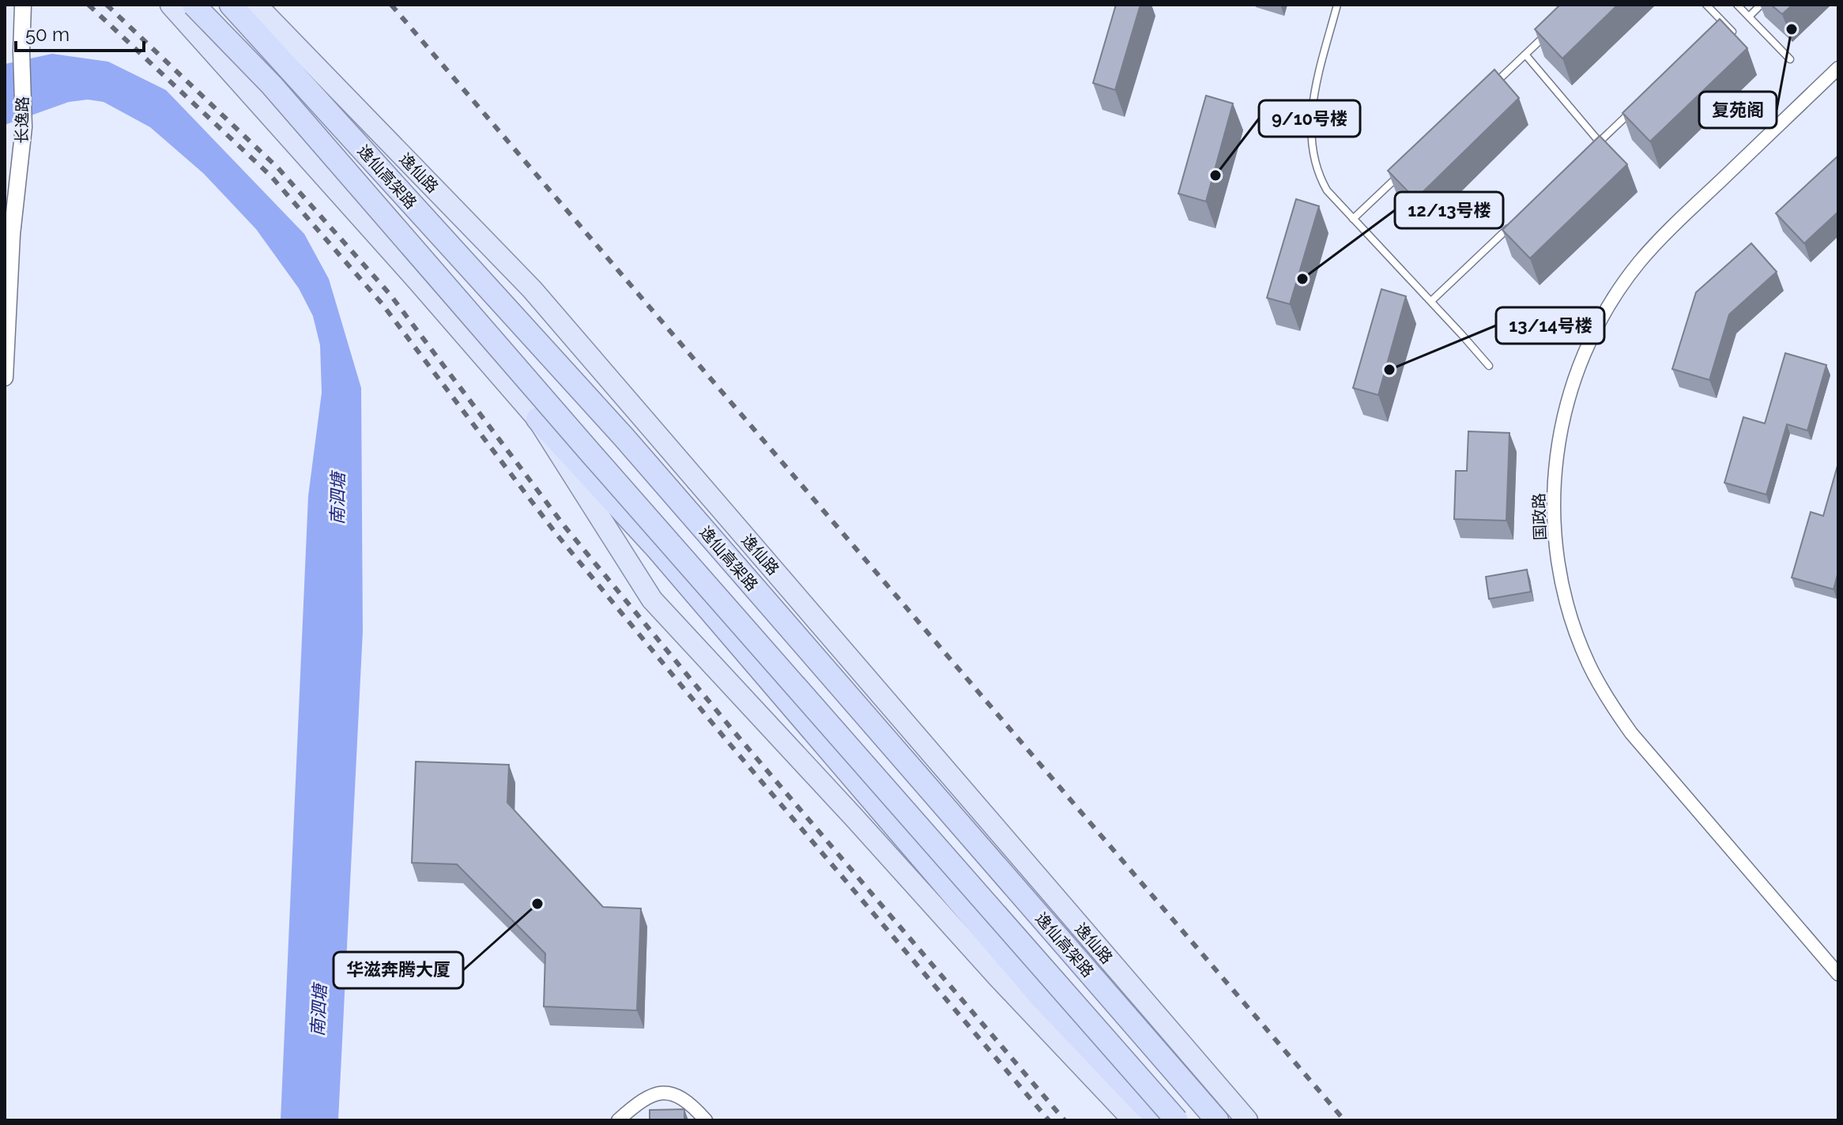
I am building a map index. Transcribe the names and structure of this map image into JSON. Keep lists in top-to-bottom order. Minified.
{"streets":{"highway":["逸仙高架路"],"main road":["逸仙路"],"street":["长逸路","国政路"]},"water":["南泗塘"],"places":["复苑阁","9/10号楼","12/13号楼","13/14号楼","华滋奔腾大厦"],"scale_bar":"50 m"}
